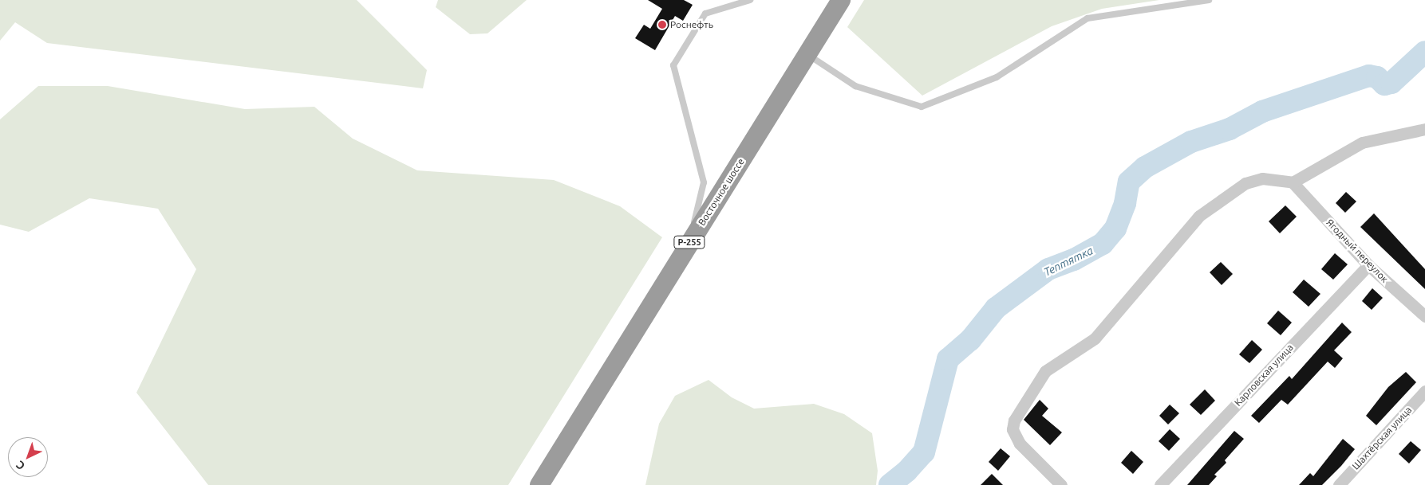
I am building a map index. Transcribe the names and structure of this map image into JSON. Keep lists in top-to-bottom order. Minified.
{"streets":{"highway":["Восточное шоссе","Р-255"],"street":["Ягодный переулок","Карловская улица","Шахтёрская улица"]},"crossings":[["Ягодный переулок","Карловская улица"]],"water":["Тептятка"],"places":["Роснефть"],"north":"bottom left"}
